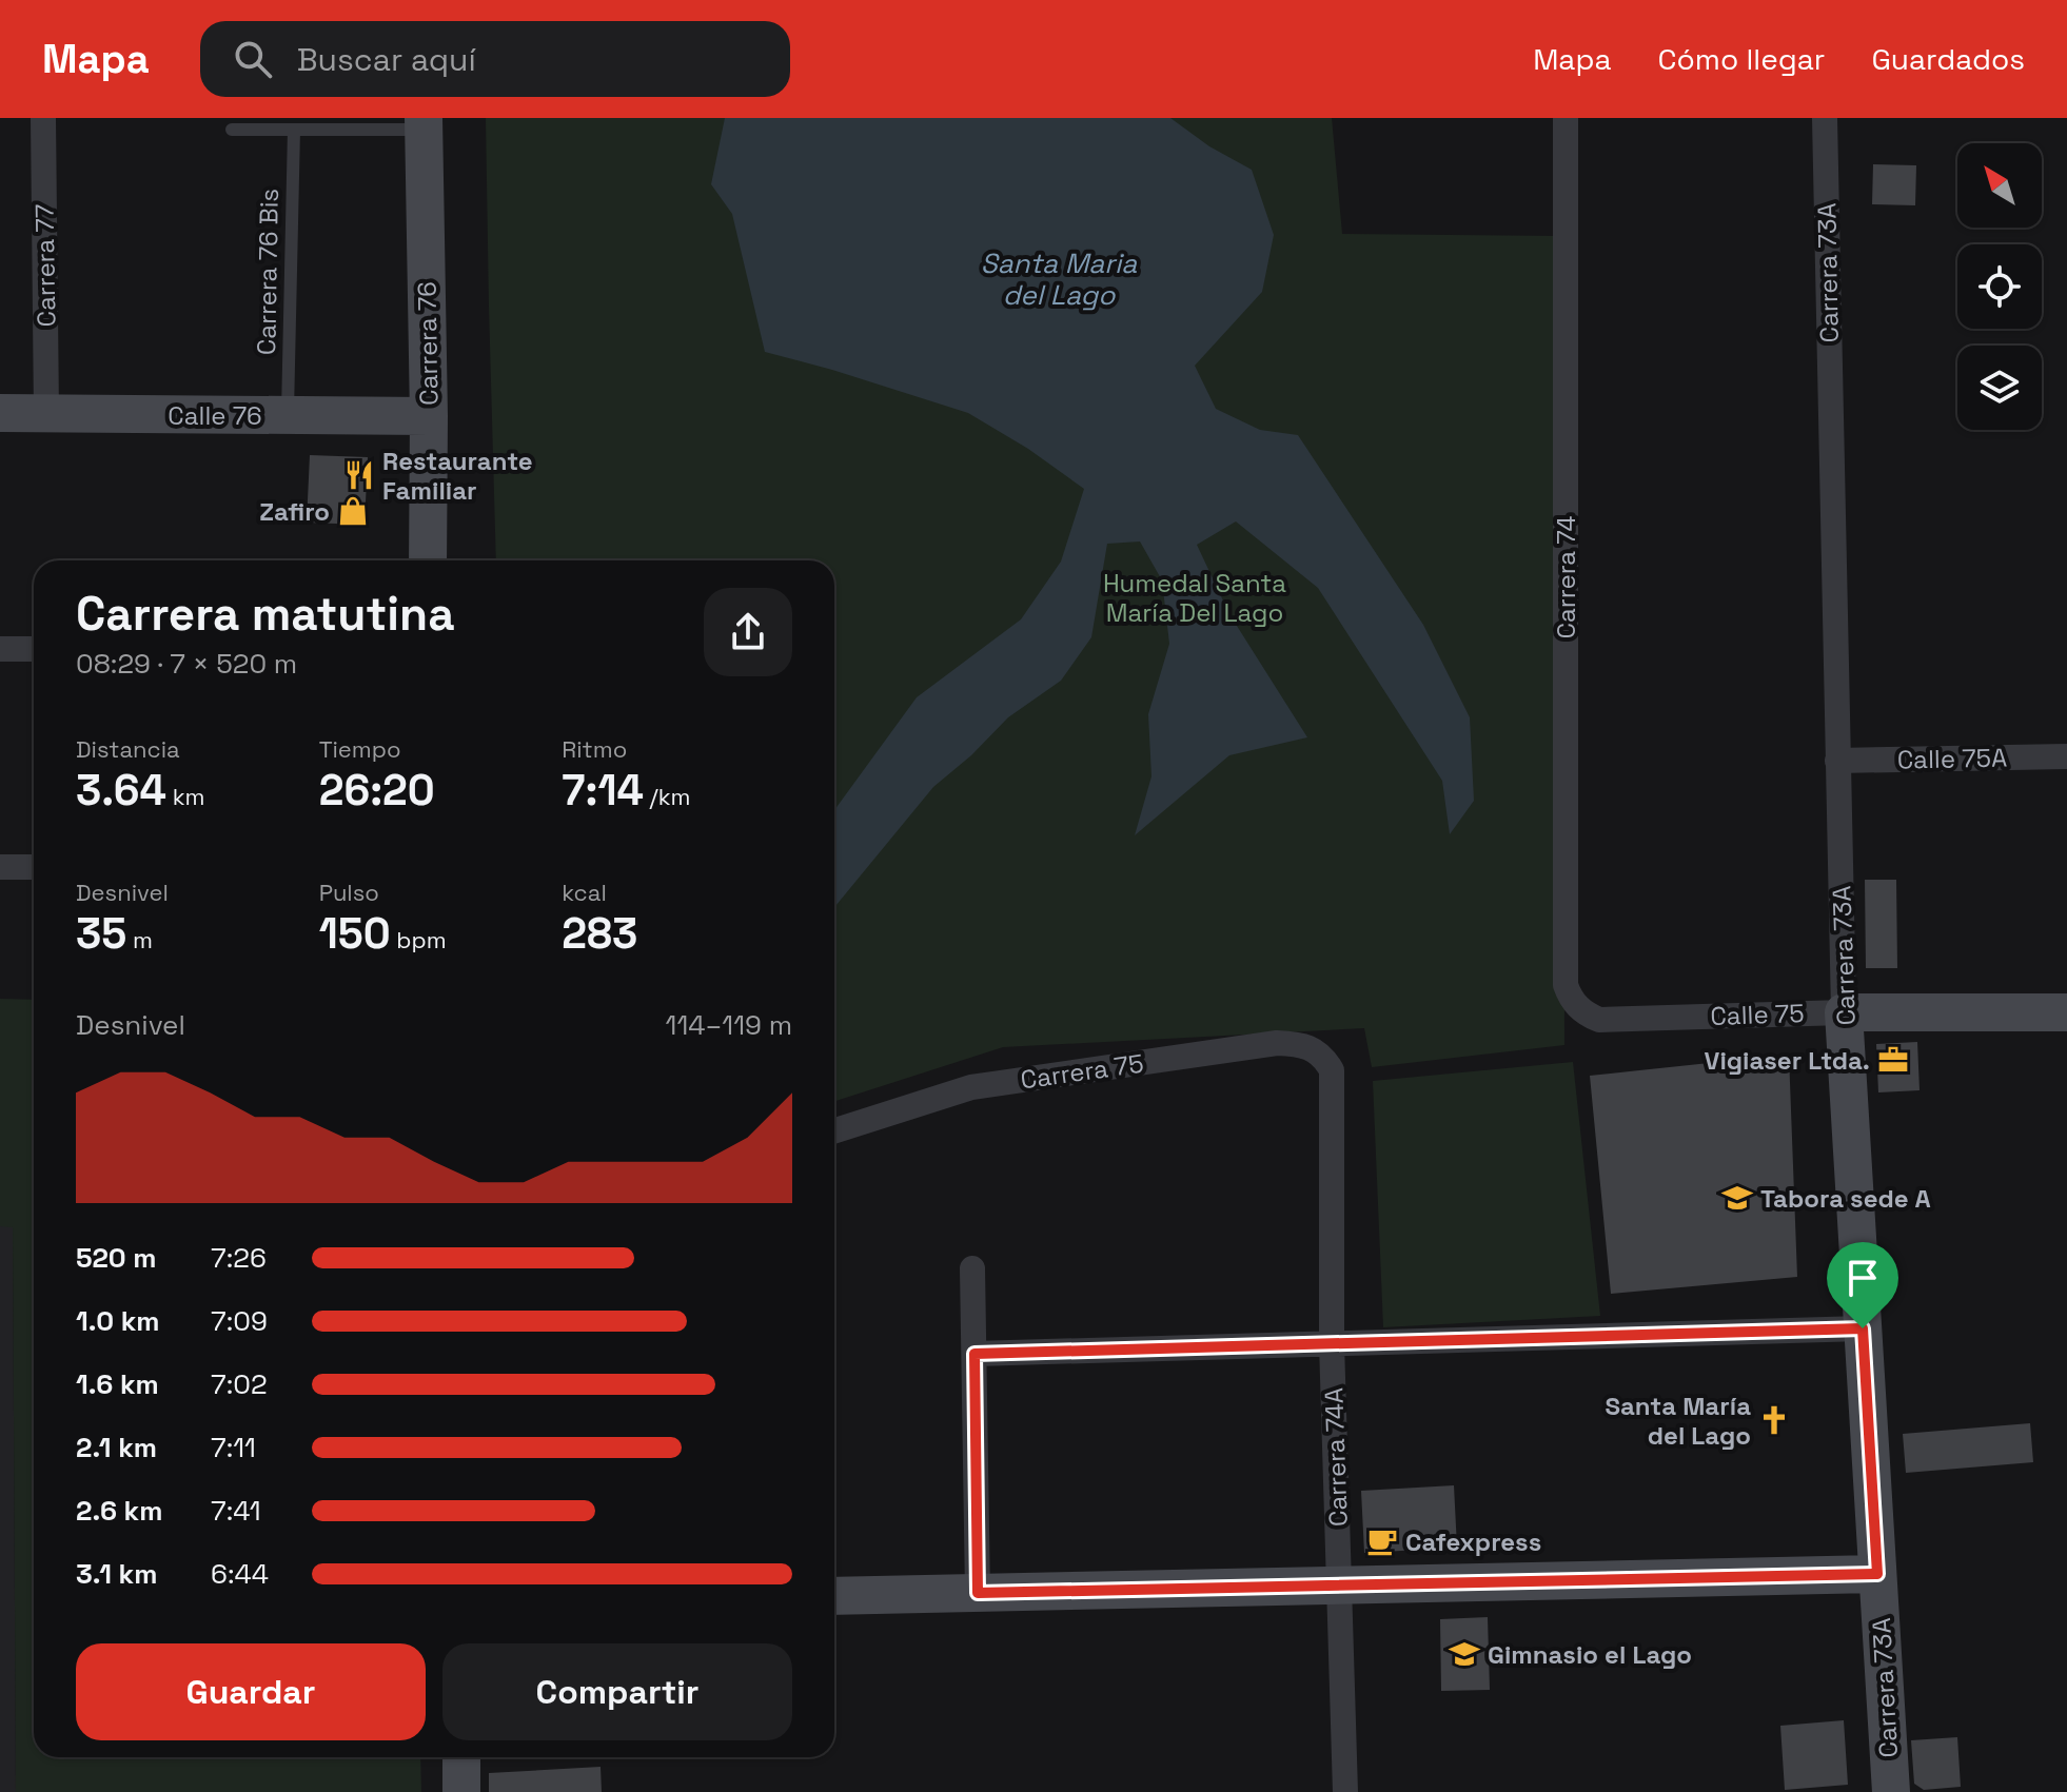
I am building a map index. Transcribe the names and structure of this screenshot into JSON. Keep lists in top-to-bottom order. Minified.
{"streets":{"street":["Carrera 77","Carrera 73A","Carrera 76","Calle 76","Carrera 74","Calle 75A","Calle 75","Carrera 75","Carrera 74A"],"lane":["Carrera 76 Bis"]},"crossings":[["Carrera 77","Calle 76"],["Carrera 76 Bis","Calle 76"],["Carrera 73A","Calle 75A"],["Carrera 73A","Calle 75"],["Carrera 76","Calle 76"],["Carrera 74","Calle 75"],["Carrera 75","Carrera 74A"]],"water":["Santa Maria del Lago"],"parks":["Humedal Santa María Del Lago"],"places":{"restaurant":["Restaurante Familiar"],"shop":["Zafiro"],"office":["Vigiaser Ltda."],"school or university":["Tabora sede A","Gimnasio el Lago"],"church":["Santa María del Lago"],"cafe":["Cafexpress"]},"north":"top left","page":{"header":"Mapa","search":"Buscar aquí","nav":["Mapa","Cómo llegar","Guardados"],"heading":["Carrera matutina","08:29 · 7 × 520 m"],"stats":[["Distancia","3.64 km"],["Tiempo","26:20"],["Ritmo","7:14 /km"],["Desnivel","35 m"],["Pulso","150 bpm"],["kcal","283"]],"chart":["Desnivel","114–119 m"],"list":[{"name":"520 m","note":"7:26"},{"name":"1.0 km","note":"7:09"},{"name":"1.6 km","note":"7:02"},{"name":"2.1 km","note":"7:11"},{"name":"2.6 km","note":"7:41"},{"name":"3.1 km","note":"6:44"}],"buttons":["Guardar","Compartir"]}}
